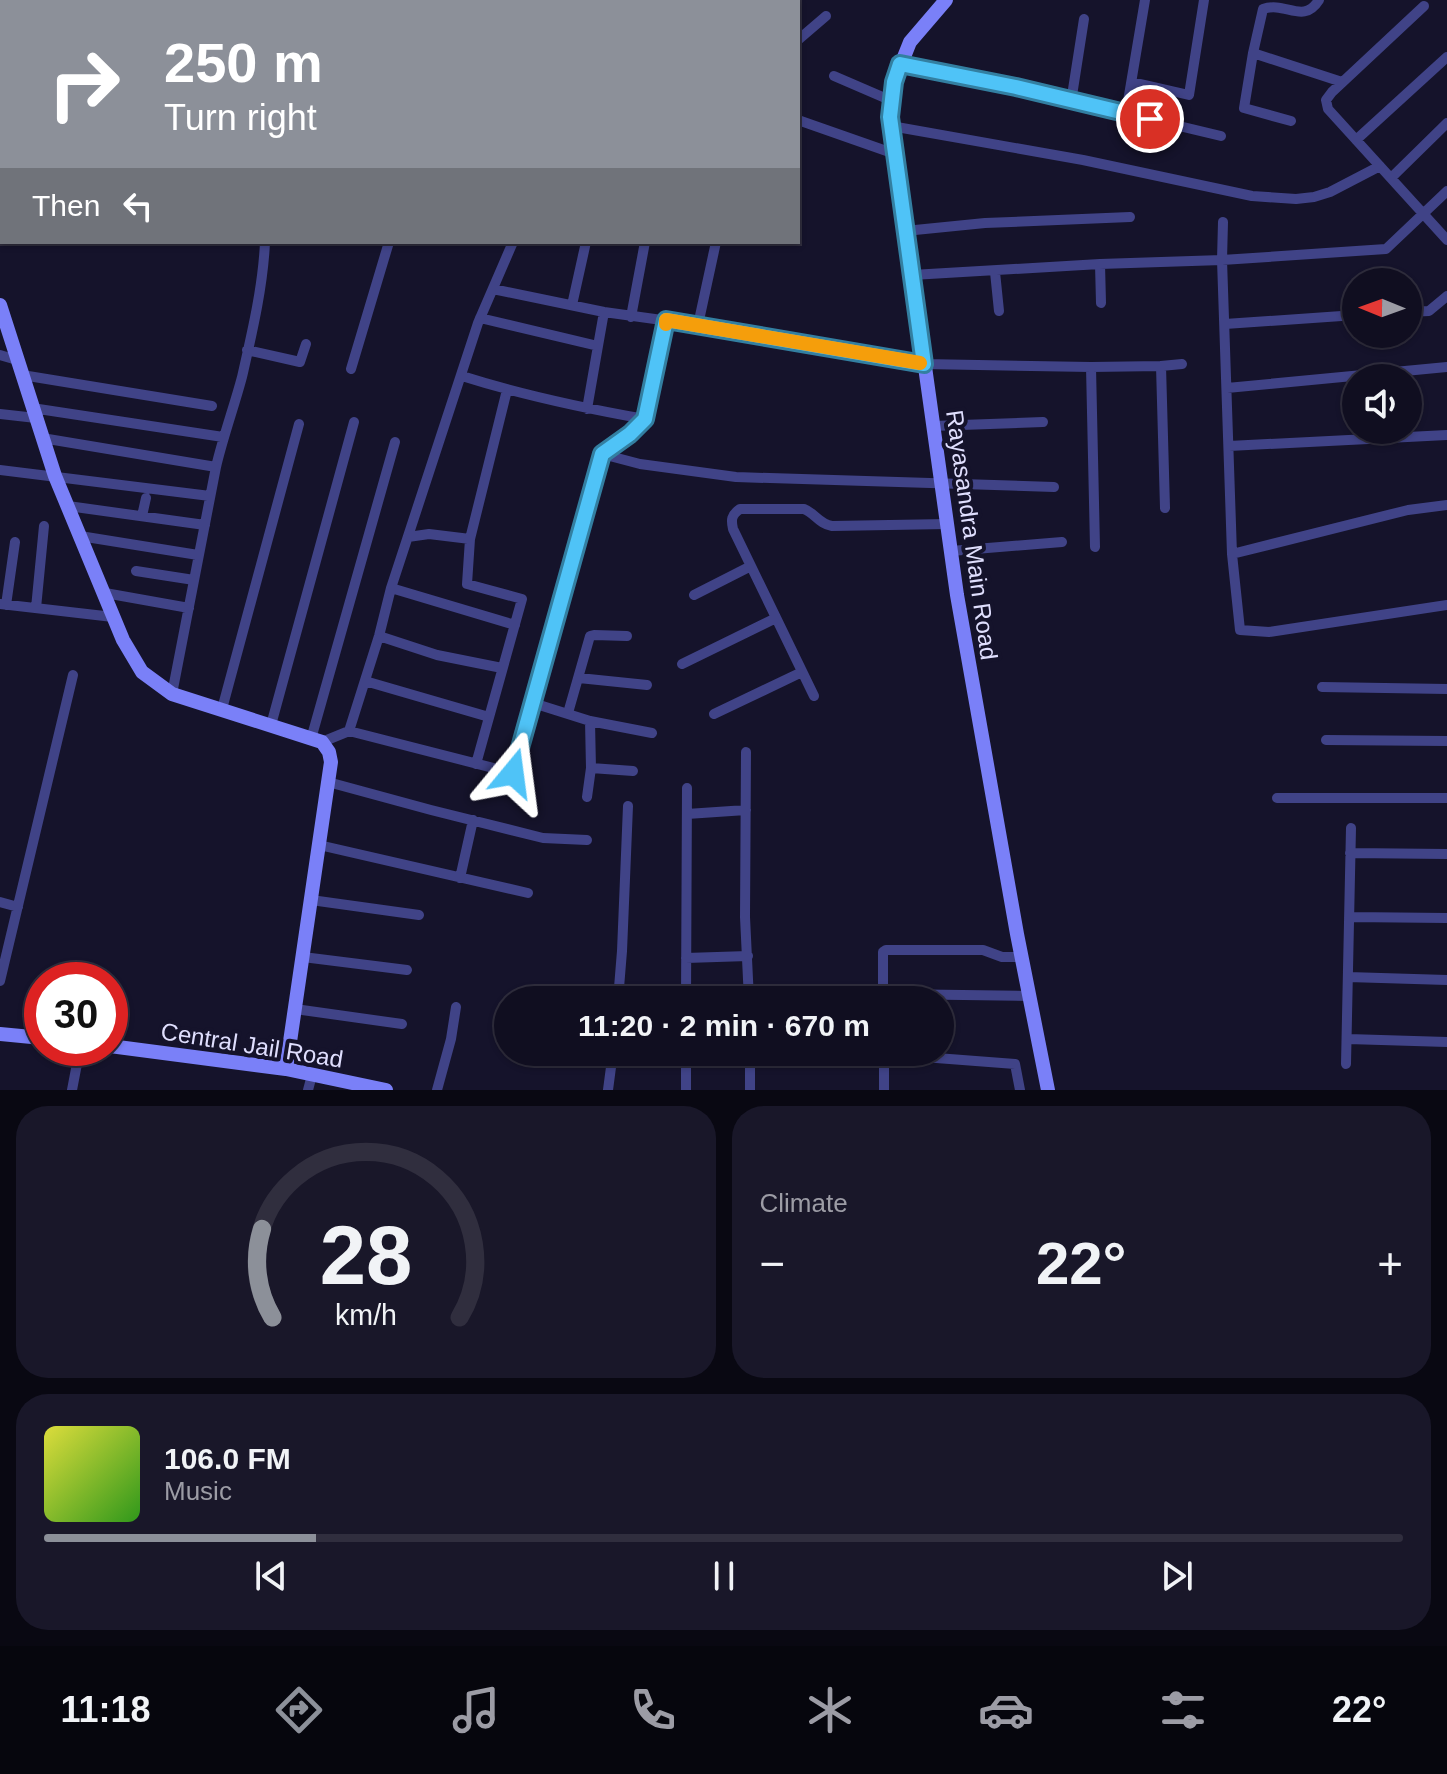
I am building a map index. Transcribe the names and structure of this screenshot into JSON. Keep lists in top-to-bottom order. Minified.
{"streets":{"street":["Rayasandra Main Road","Central Jail Road"]},"north":"left","page":{"turn":["250 m","Turn right"],"then":"Then","limit":"30","trip":"11:20 · 2 min · 670 m","tile":"Climate","heat":["−","22°","+"],"song":["106.0 FM","Music"],"tabs":["11:18","22°"],"gauge":["28","km/h"]}}
